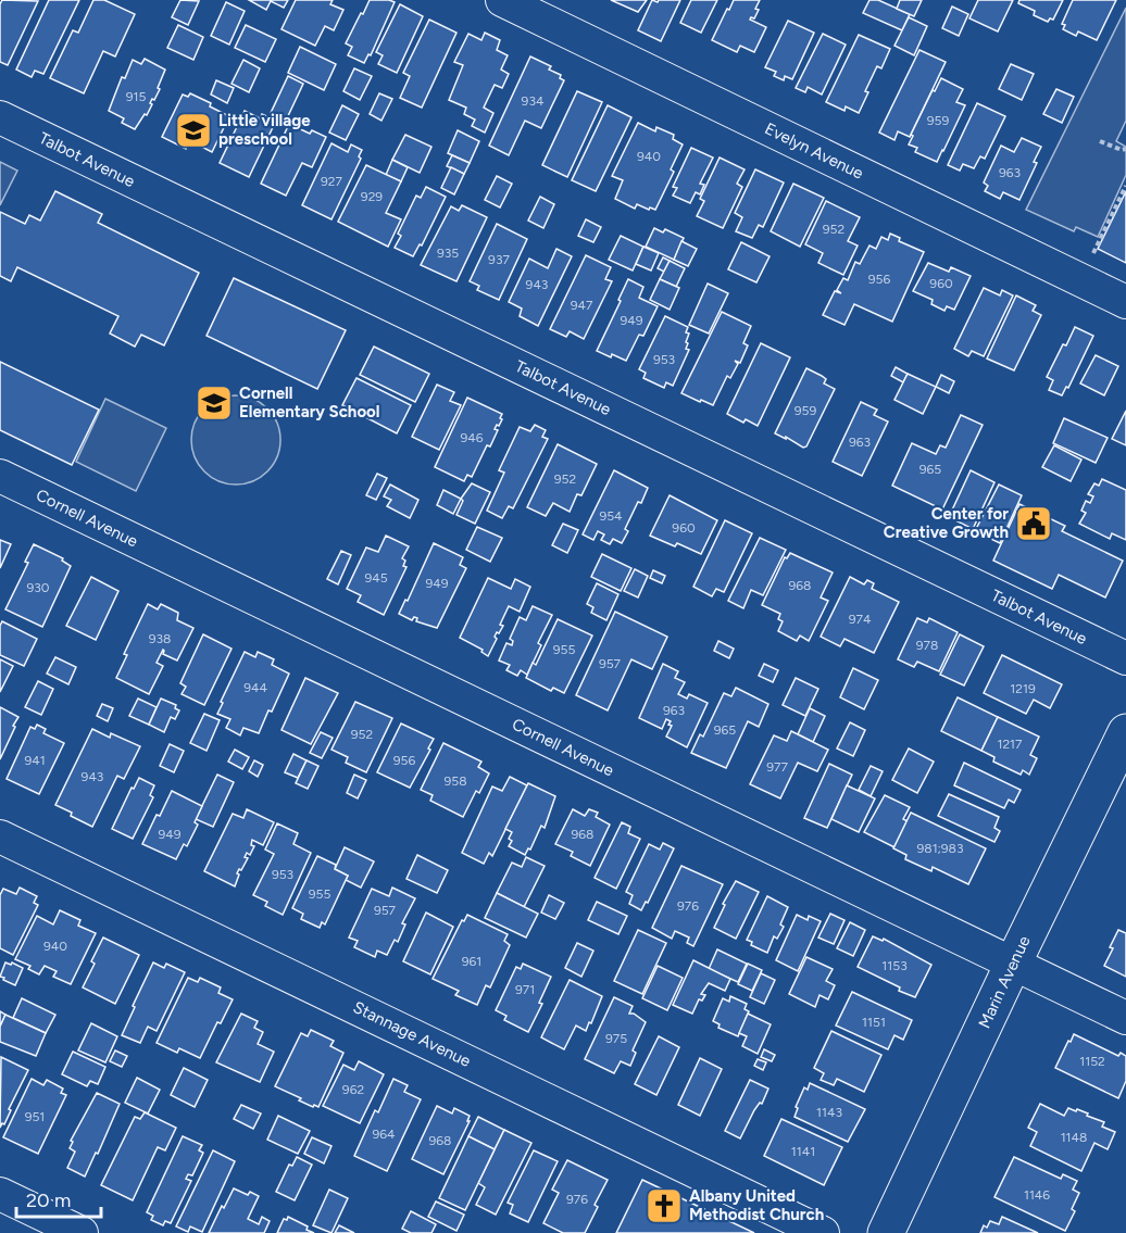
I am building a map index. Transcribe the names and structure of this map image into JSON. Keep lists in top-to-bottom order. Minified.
{"streets":{"main road":["Marin Avenue"],"street":["Evelyn Avenue","Talbot Avenue","Cornell Avenue","Stannage Avenue"]},"crossings":[["Cornell Avenue","Marin Avenue"]],"places":{"school or university":["Little village preschool","Cornell Elementary School"],"public building":["Center for Creative Growth"],"church":["Albany United Methodist Church"]},"house_numbers":["915","934","959","940","963","927","929","952","935","937","956","960","943","947","949","953","959","946","963","965","952","954","960","945","949","968","930","974","938","978","955","957","944","1219","963","965","952","1217","941","956","977","943","958","949","968","981;983","953","955","976","957","940","961","1153","971","1151","975","1152","962","1143","951","964","1148","968","1141","1146","976"],"scale_bar":"20 m"}
